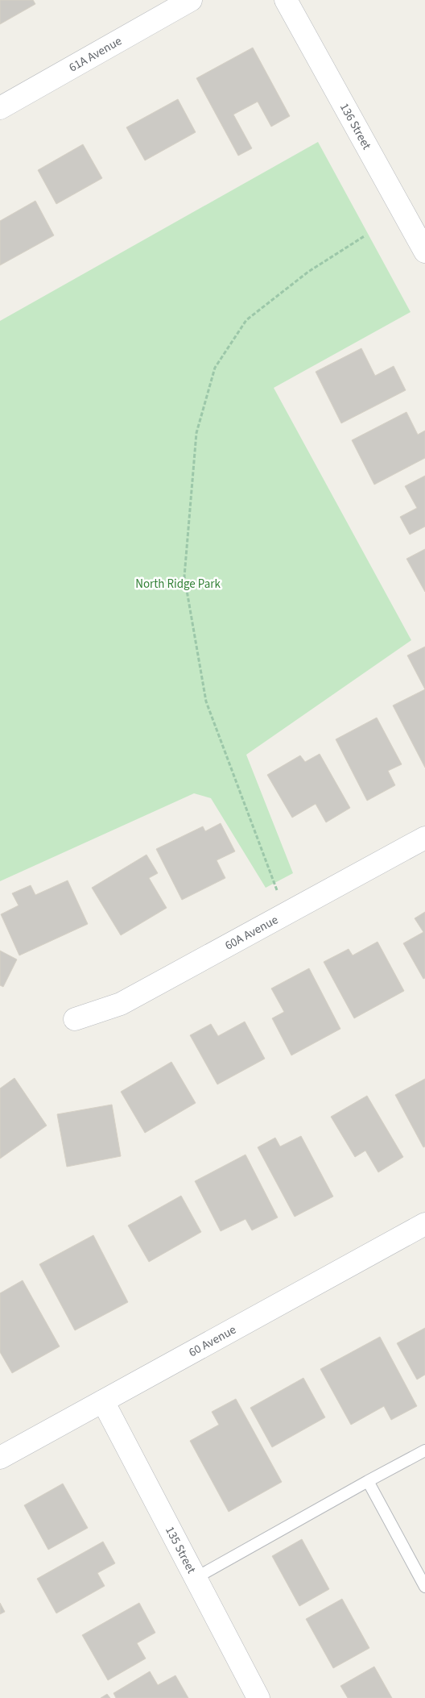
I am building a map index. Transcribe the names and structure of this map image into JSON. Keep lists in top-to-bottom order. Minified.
{"streets":{"street":["61A Avenue","136 Street","60A Avenue","60 Avenue","135 Street"]},"crossings":[["60 Avenue","135 Street"]],"parks":["North Ridge Park"]}
